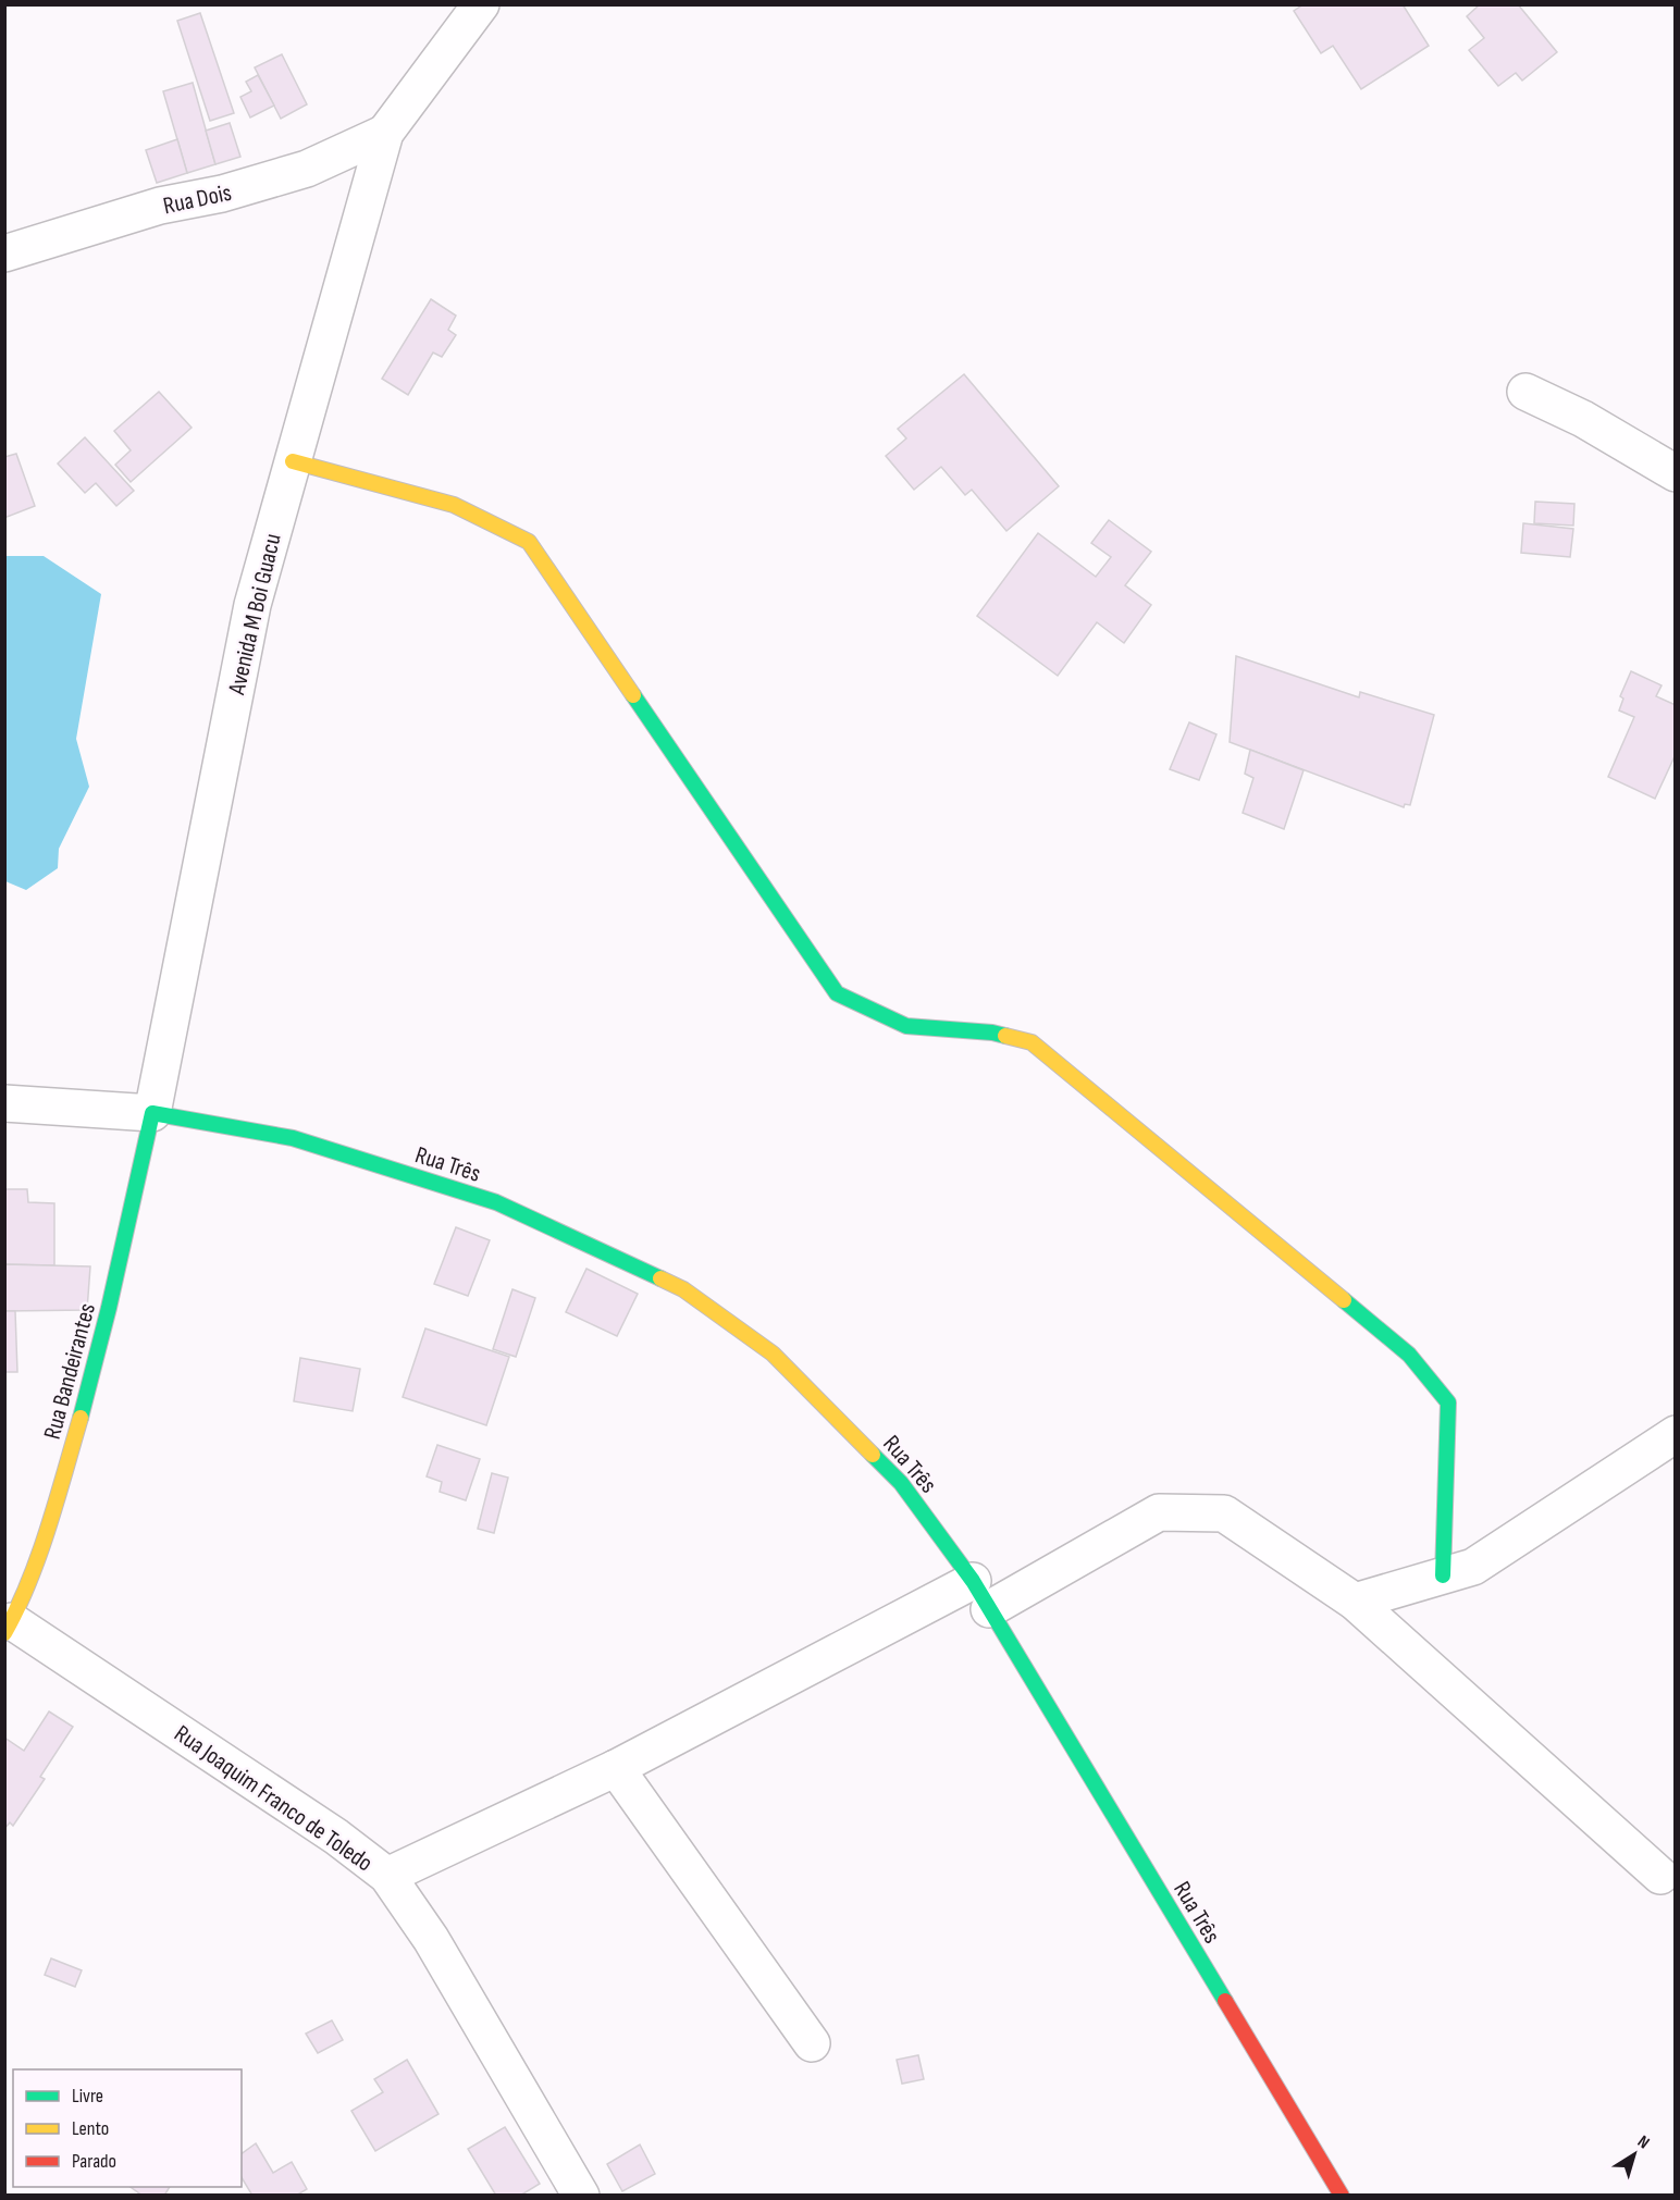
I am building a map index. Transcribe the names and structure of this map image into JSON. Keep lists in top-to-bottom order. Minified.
{"streets":{"street":["Rua Dois","Avenida M Boi Guacu","Rua Três","Rua Bandeirantes","Rua Joaquim Franco de Toledo"]},"crossings":[["Rua Dois","Avenida M Boi Guacu"],["Avenida M Boi Guacu","Rua Três"],["Avenida M Boi Guacu","Rua Bandeirantes"],["Rua Três","Rua Bandeirantes"],["Rua Bandeirantes","Rua Joaquim Franco de Toledo"]],"legend":["Livre","Lento","Parado"],"north":"top right"}
